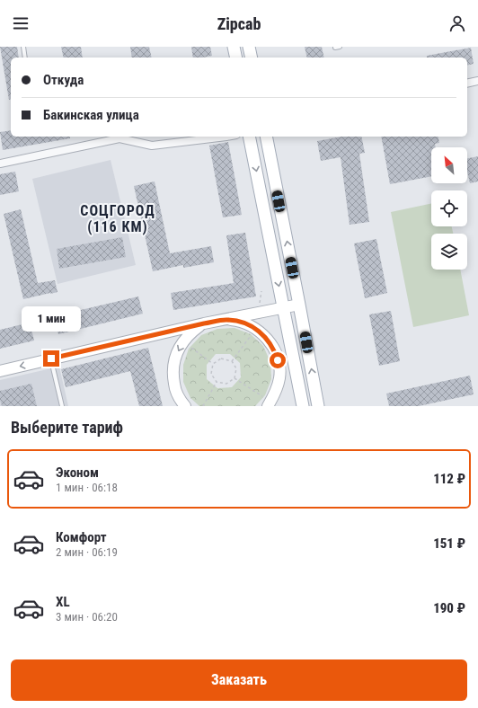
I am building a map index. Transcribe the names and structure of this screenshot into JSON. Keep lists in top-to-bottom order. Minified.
{"districts":["СОЦГОРОД (116 КМ)"],"north":"top left","page":{"header":"Zipcab","banner":["Откуда","Бакинская улица"],"bubble":"1 мин","heading":"Выберите тариф","list":[{"name":"Эконом","note":"1 мин · 06:18","value":"112 ₽"},{"name":"Комфорт","note":"2 мин · 06:19","value":"151 ₽"},{"name":"XL","note":"3 мин · 06:20","value":"190 ₽"}],"buttons":"Заказать"}}
